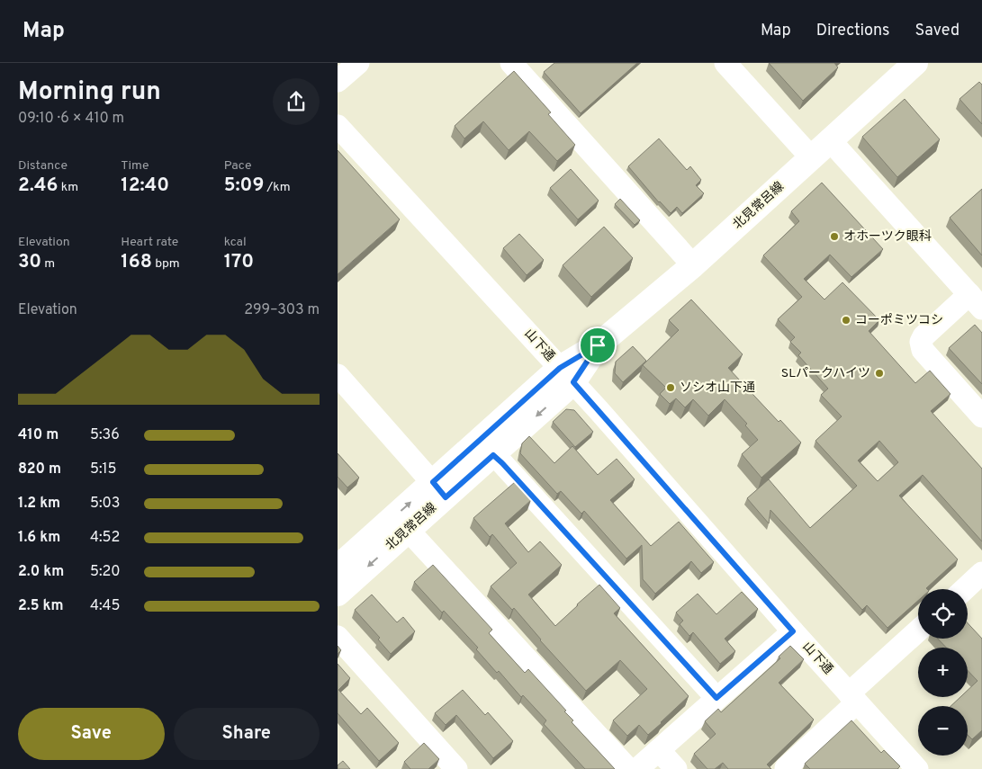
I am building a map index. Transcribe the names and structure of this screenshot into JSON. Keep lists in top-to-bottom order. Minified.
{"streets":{"main road":["北見常呂線"],"street":["山下通"]},"crossings":[["北見常呂線","山下通"]],"places":["オホーツク眼科","コーポミツコシ","SLパークハイツ","ソシオ山下通"],"page":{"header":"Map","nav":["Map","Directions","Saved"],"heading":["Morning run","09:10 · 6 × 410 m"],"stats":[["Distance","2.46 km"],["Time","12:40"],["Pace","5:09 /km"],["Elevation","30 m"],["Heart rate","168 bpm"],["kcal","170"]],"chart":["Elevation","299–303 m"],"list":[{"name":"410 m","note":"5:36"},{"name":"820 m","note":"5:15"},{"name":"1.2 km","note":"5:03"},{"name":"1.6 km","note":"4:52"},{"name":"2.0 km","note":"5:20"},{"name":"2.5 km","note":"4:45"}],"map_buttons":["+","−"],"buttons":["Save","Share"]}}
